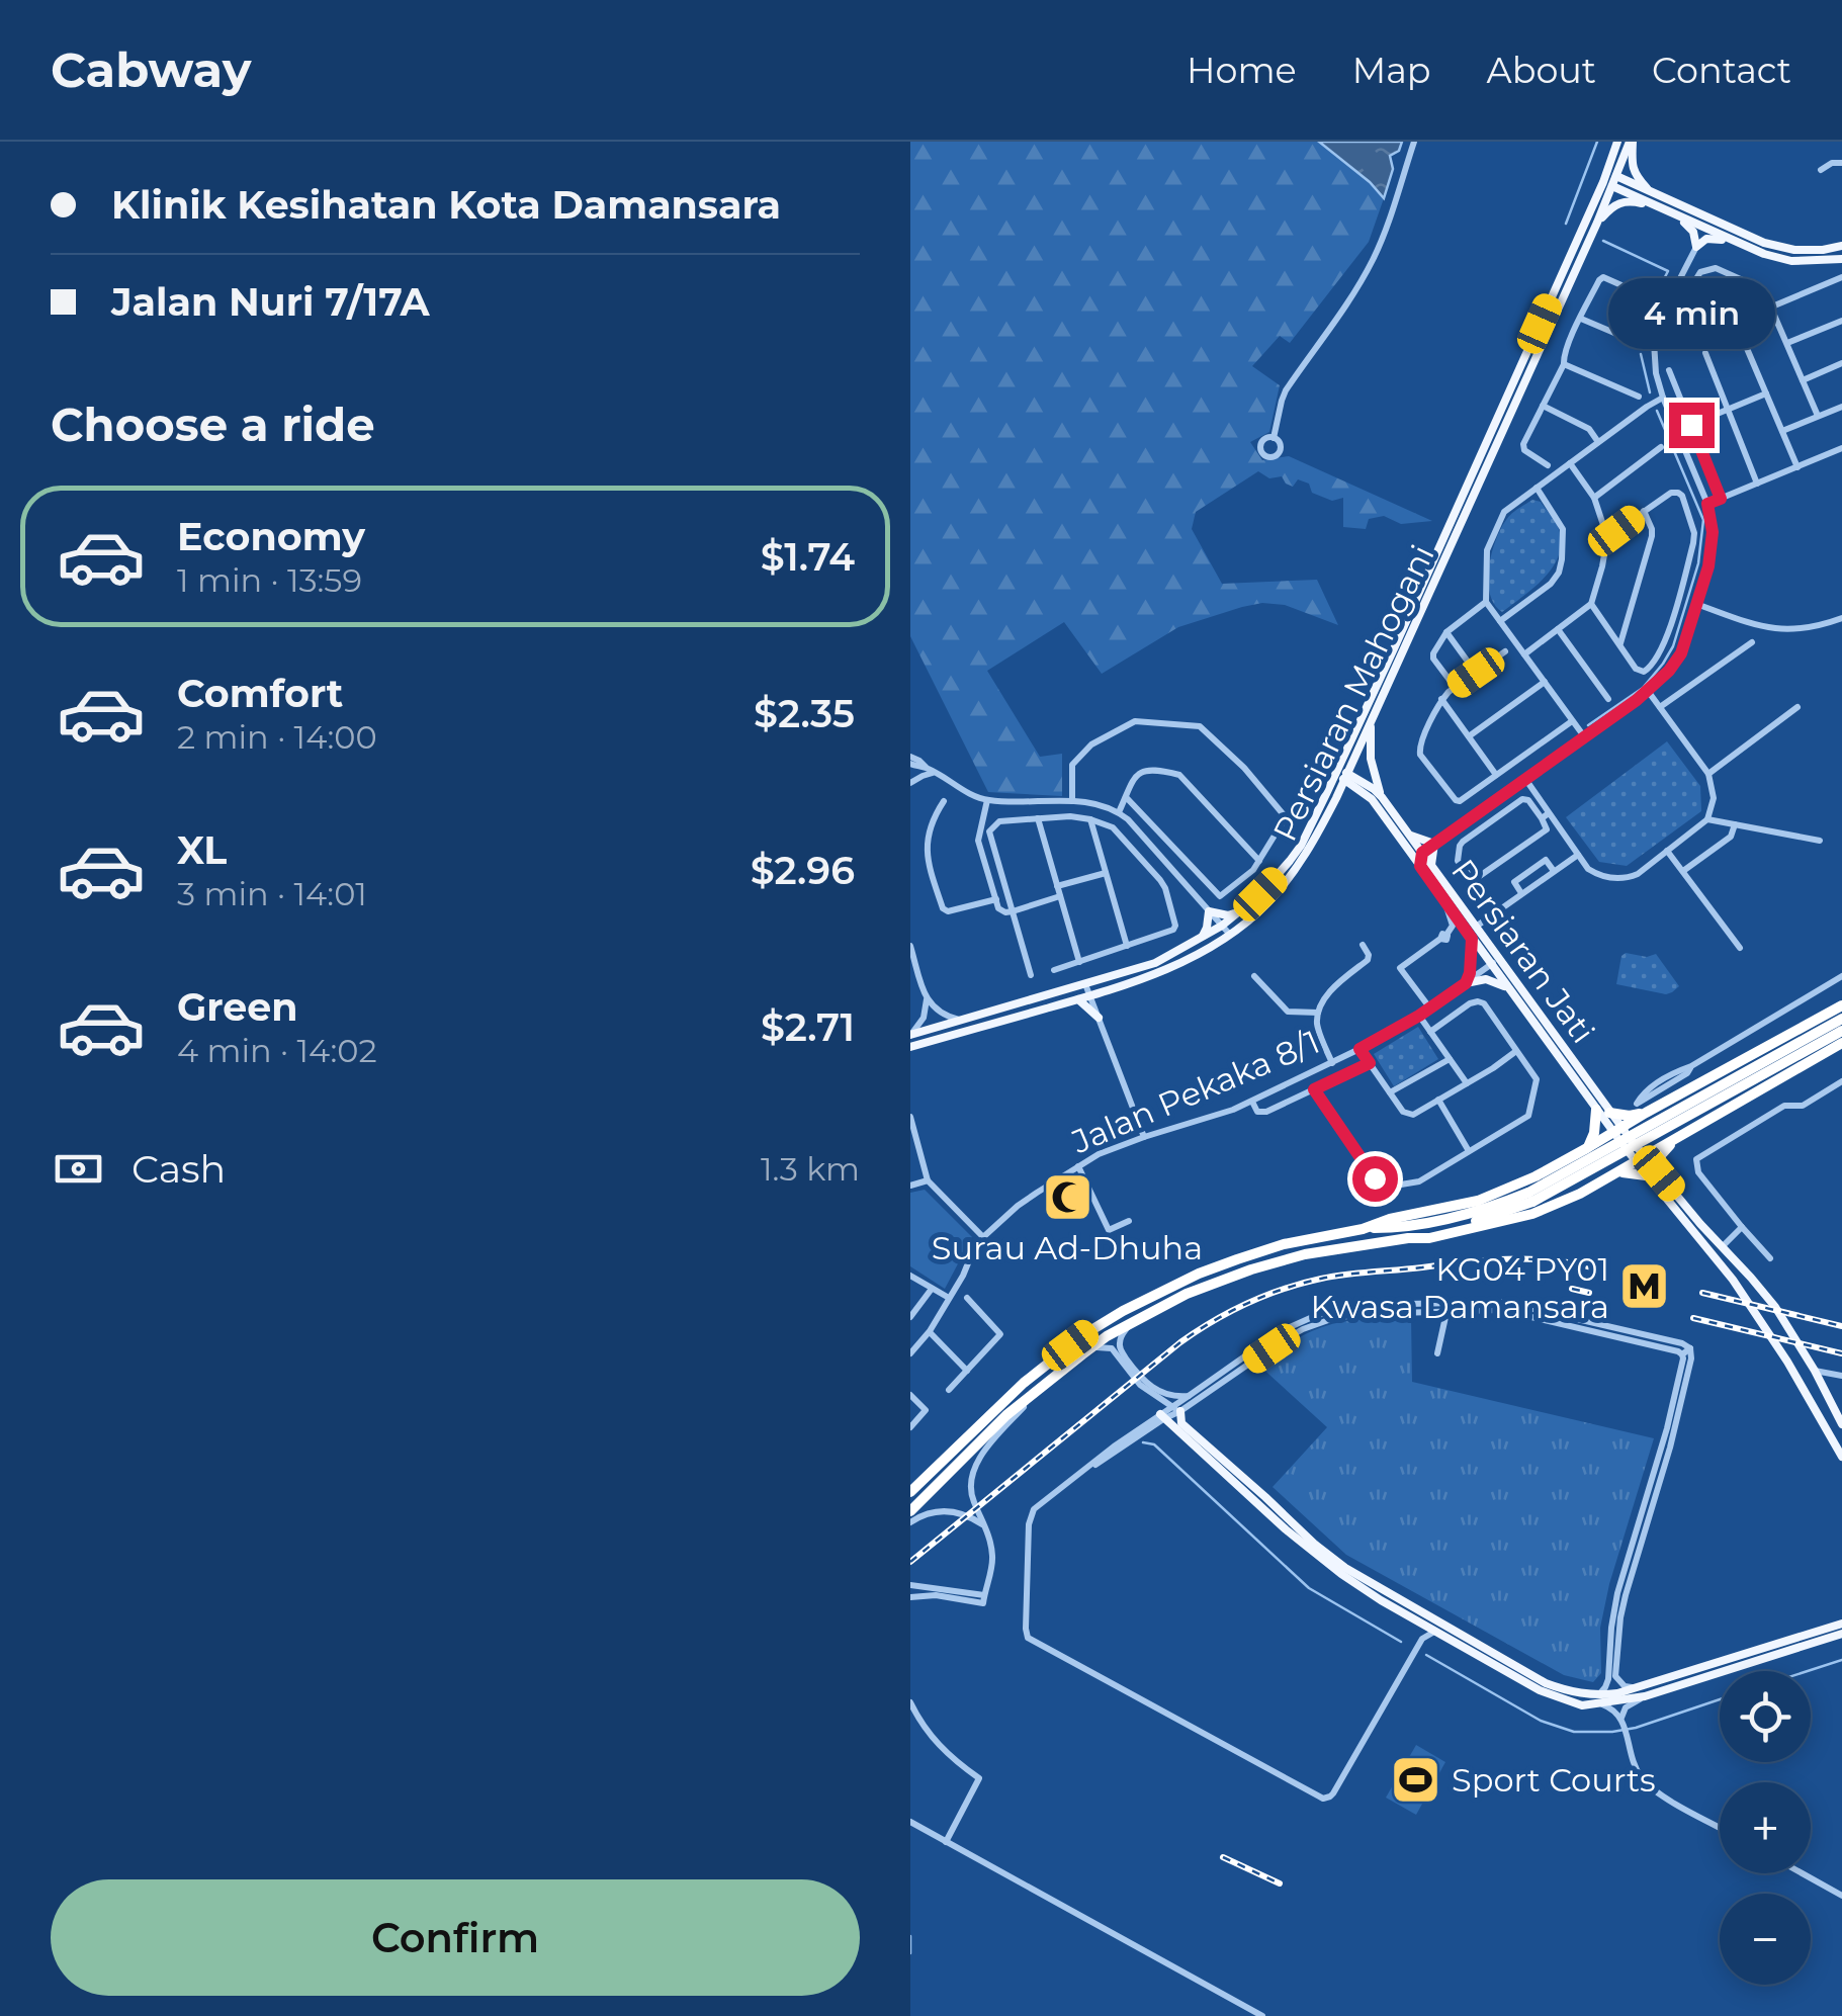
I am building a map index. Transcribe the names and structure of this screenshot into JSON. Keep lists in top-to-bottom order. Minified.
{"streets":{"main road":["Persiaran Mahogani","Persiaran Jati"],"street":["Jalan Pekaka 8/1"]},"crossings":[["Persiaran Mahogani","Persiaran Jati"],["Persiaran Jati","Jalan Pekaka 8/1"]],"places":{"mosque":["Surau Ad-Dhuha"],"metro station":["KG04 PY01 Kwasa Damansara"],"sports":["Sport Courts"]},"page":{"header":"Cabway","nav":["Home","Map","About","Contact"],"banner":["Klinik Kesihatan Kota Damansara","Jalan Nuri 7/17A"],"bubble":"4 min","heading":"Choose a ride","list":[{"name":"Economy","note":"1 min · 13:59","value":"$1.74"},{"name":"Comfort","note":"2 min · 14:00","value":"$2.35"},{"name":"XL","note":"3 min · 14:01","value":"$2.96"},{"name":"Green","note":"4 min · 14:02","value":"$2.71"}],"pay":["Cash","1.3 km"],"map_buttons":["+","−"],"buttons":"Confirm"}}
